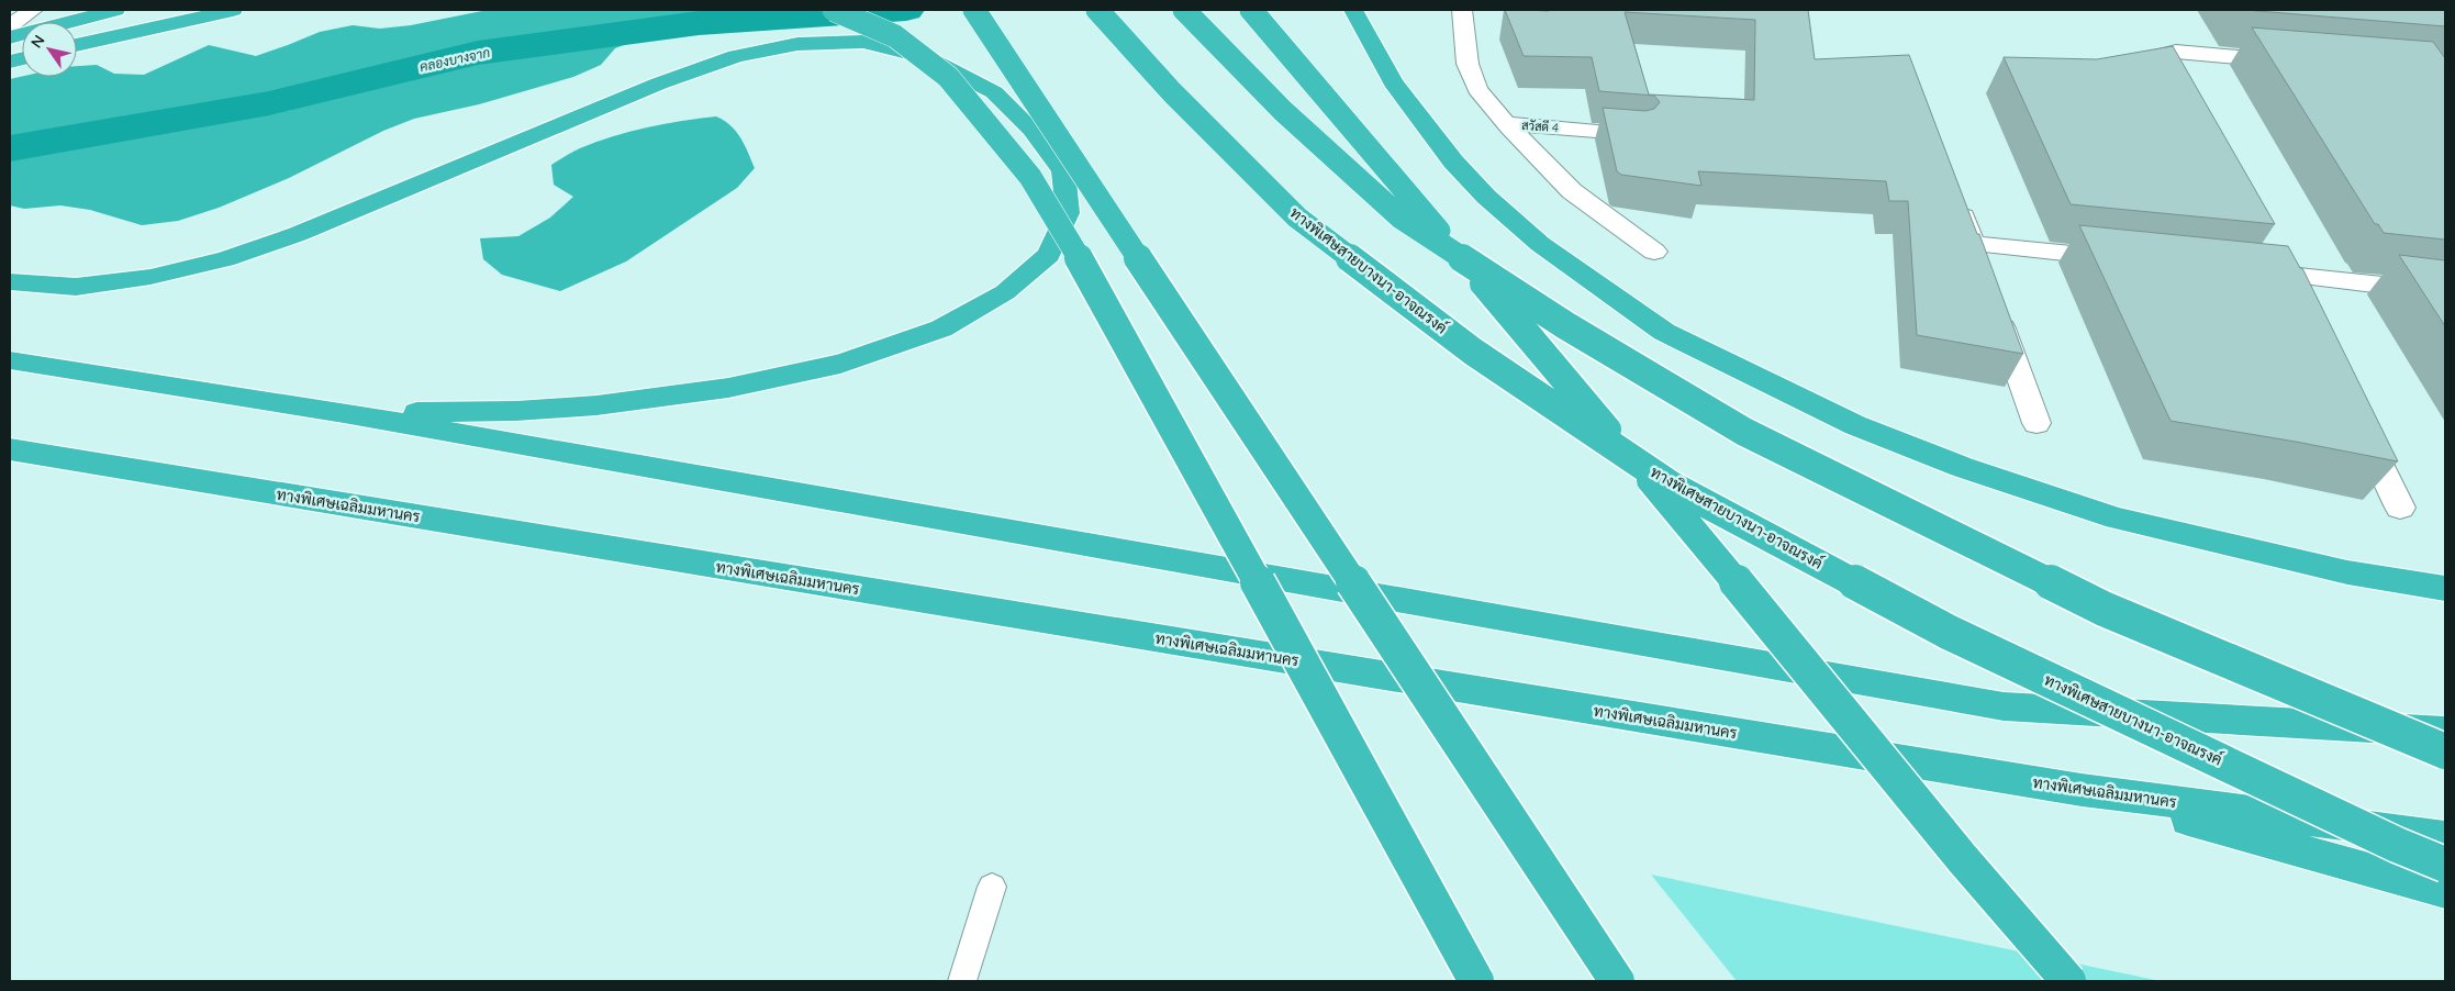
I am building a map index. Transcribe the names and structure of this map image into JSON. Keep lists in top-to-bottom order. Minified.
{"streets":{"highway":["ทางพิเศษสายบางนา-อาจณรงค์","ทางพิเศษเฉลิมมหานคร"],"street":["สวัสดี 4"]},"water":["คลองบางจาก"],"north":"top left"}
